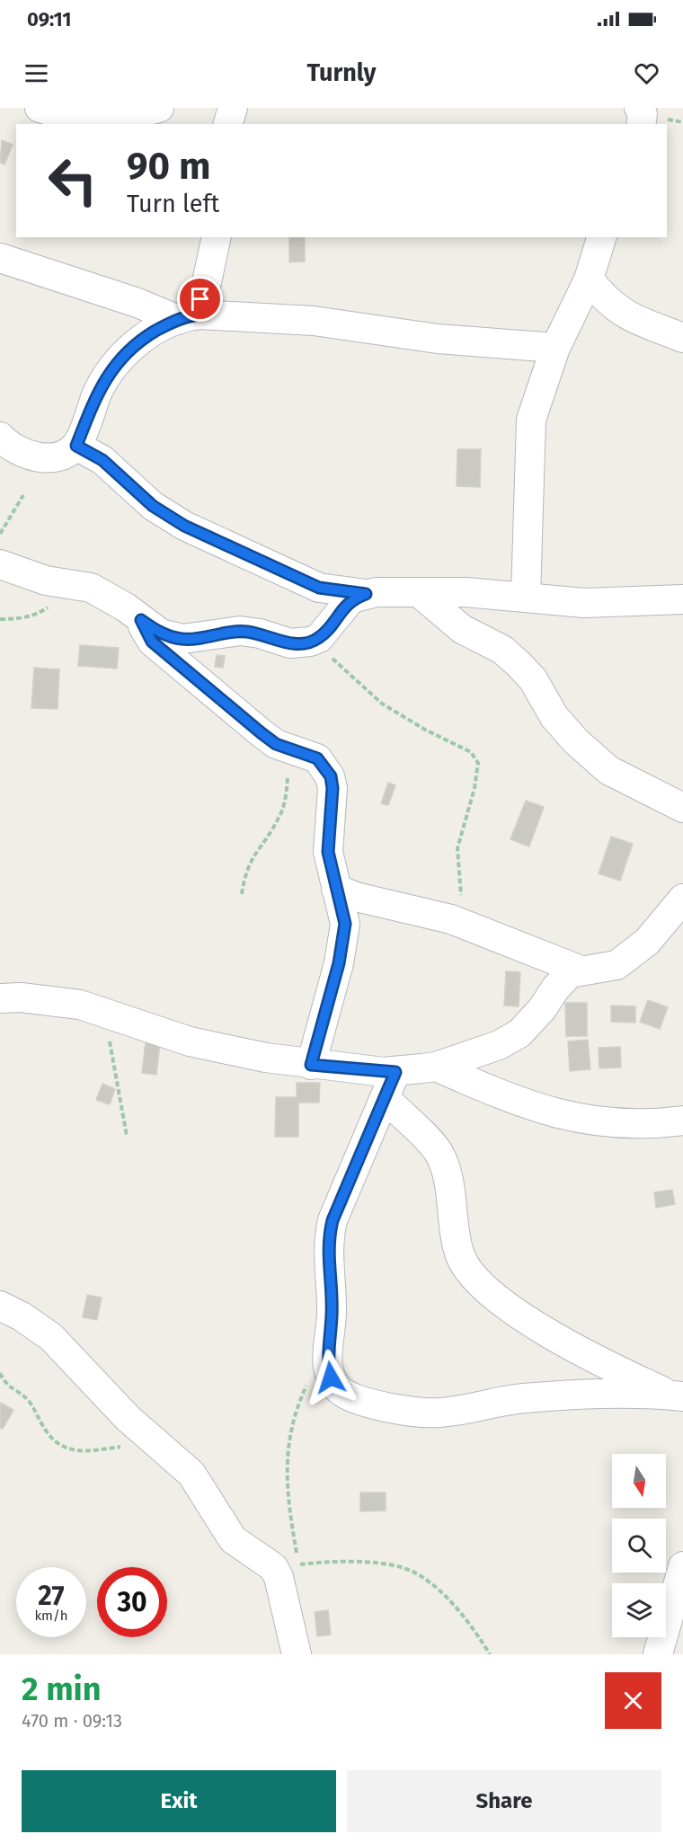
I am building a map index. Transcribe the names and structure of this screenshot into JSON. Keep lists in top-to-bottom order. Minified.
{"north":"bottom","page":{"status":"09:11","header":"Turnly","turn":["90 m","Turn left"],"speed":"27 km/h","limit":"30","heading":["2 min","470 m · 09:13"],"buttons":["Exit","Share"]}}
